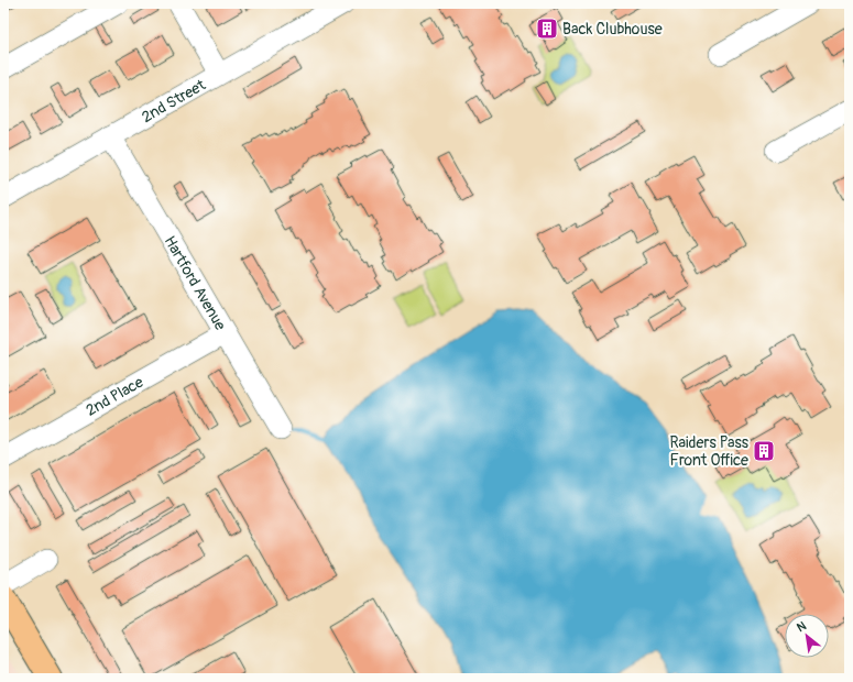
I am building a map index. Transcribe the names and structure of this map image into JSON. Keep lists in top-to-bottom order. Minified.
{"streets":{"street":["2nd Street","Hartford Avenue","2nd Place"]},"crossings":[["2nd Street","Hartford Avenue"],["Hartford Avenue","2nd Place"]],"places":{"building":["Back Clubhouse","Raiders Pass Front Office"]},"north":"top left"}
